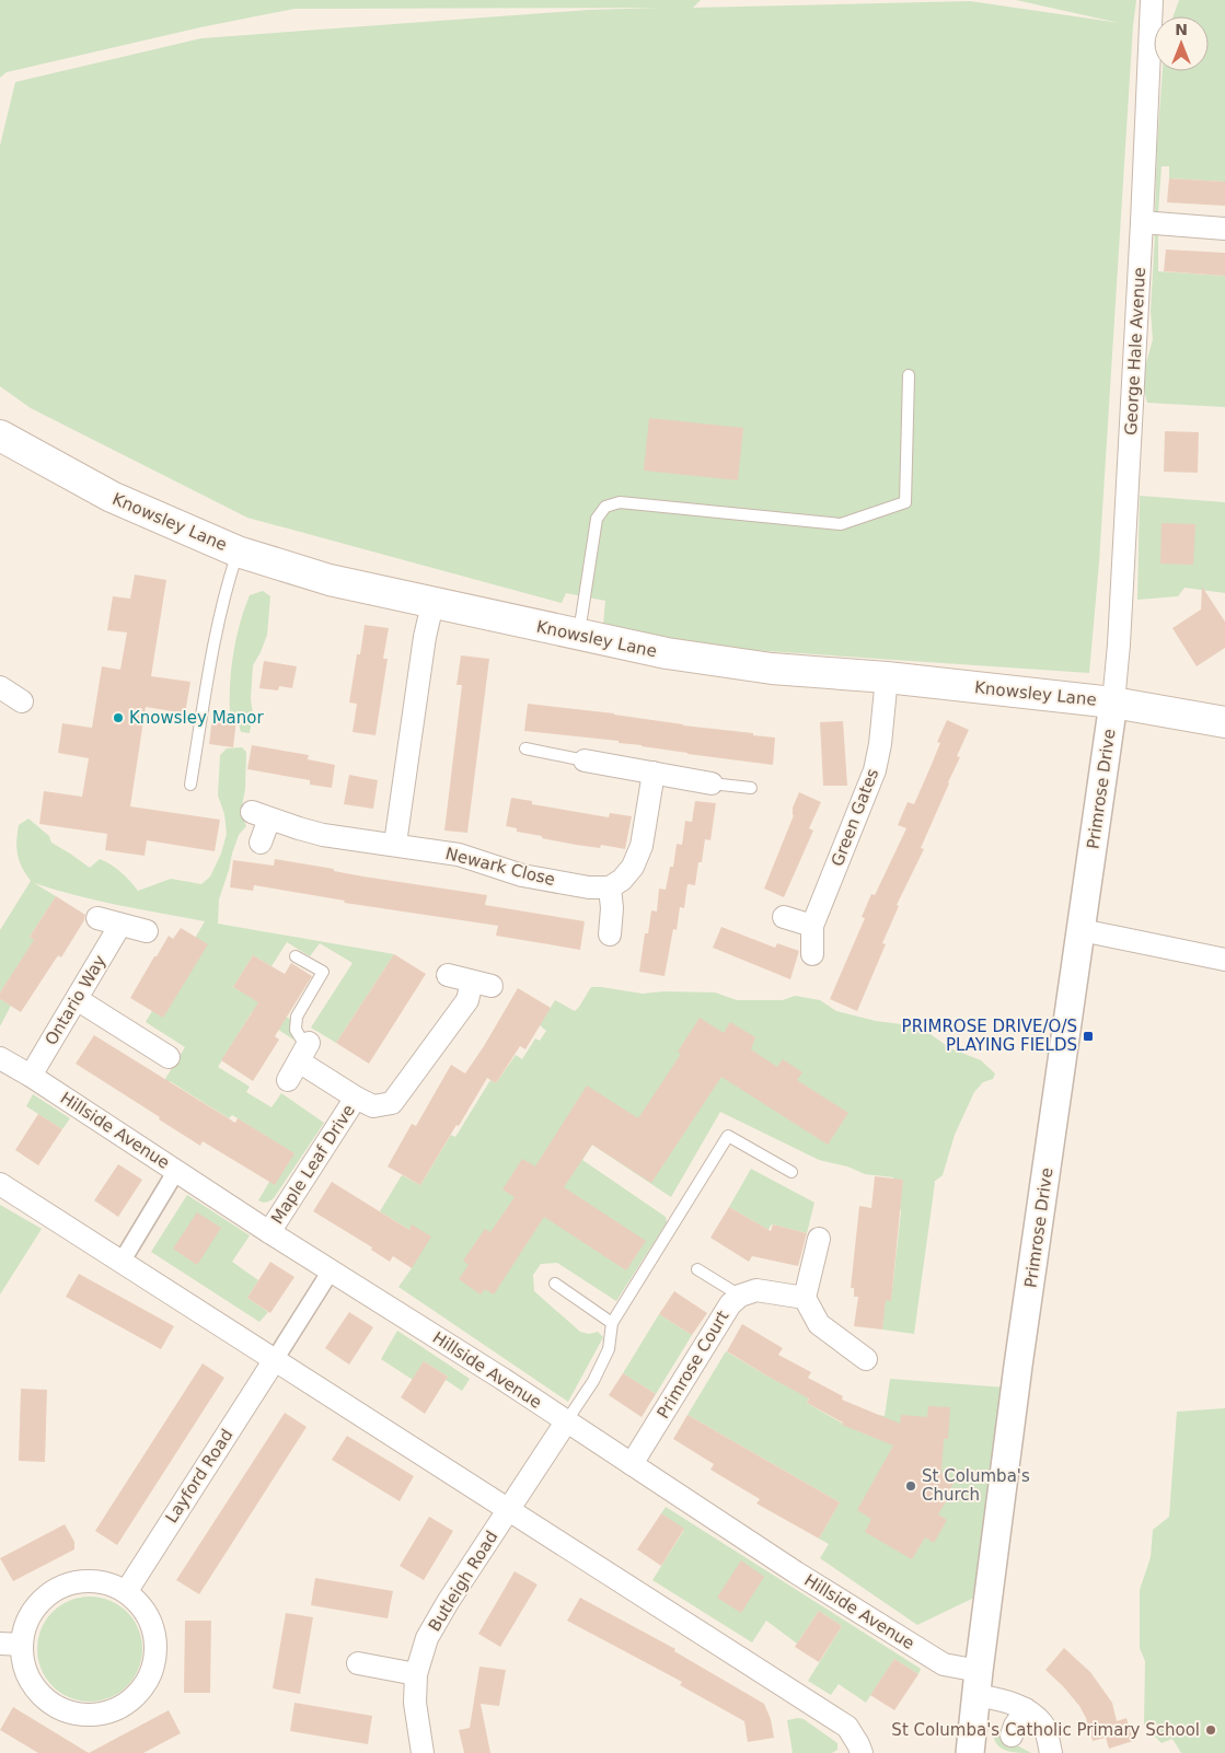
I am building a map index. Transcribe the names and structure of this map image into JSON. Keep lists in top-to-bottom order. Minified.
{"streets":{"main road":["Knowsley Lane"],"street":["George Hale Avenue","Primrose Drive","Green Gates","Newark Close","Ontario Way","Hillside Avenue","Maple Leaf Drive","Primrose Court","Layford Road","Butleigh Road"]},"crossings":[["George Hale Avenue","Knowsley Lane"],["George Hale Avenue","Primrose Drive"],["Knowsley Lane","Primrose Drive"],["Knowsley Lane","Green Gates"],["Primrose Drive","Hillside Avenue"],["Ontario Way","Hillside Avenue"],["Hillside Avenue","Maple Leaf Drive"],["Hillside Avenue","Primrose Court"],["Hillside Avenue","Butleigh Road"]],"places":{"other":["Knowsley Manor","St Columba's Church","St Columba's Catholic Primary School"],"transit":["PRIMROSE DRIVE/O/S PLAYING FIELDS"]},"north":"top"}
